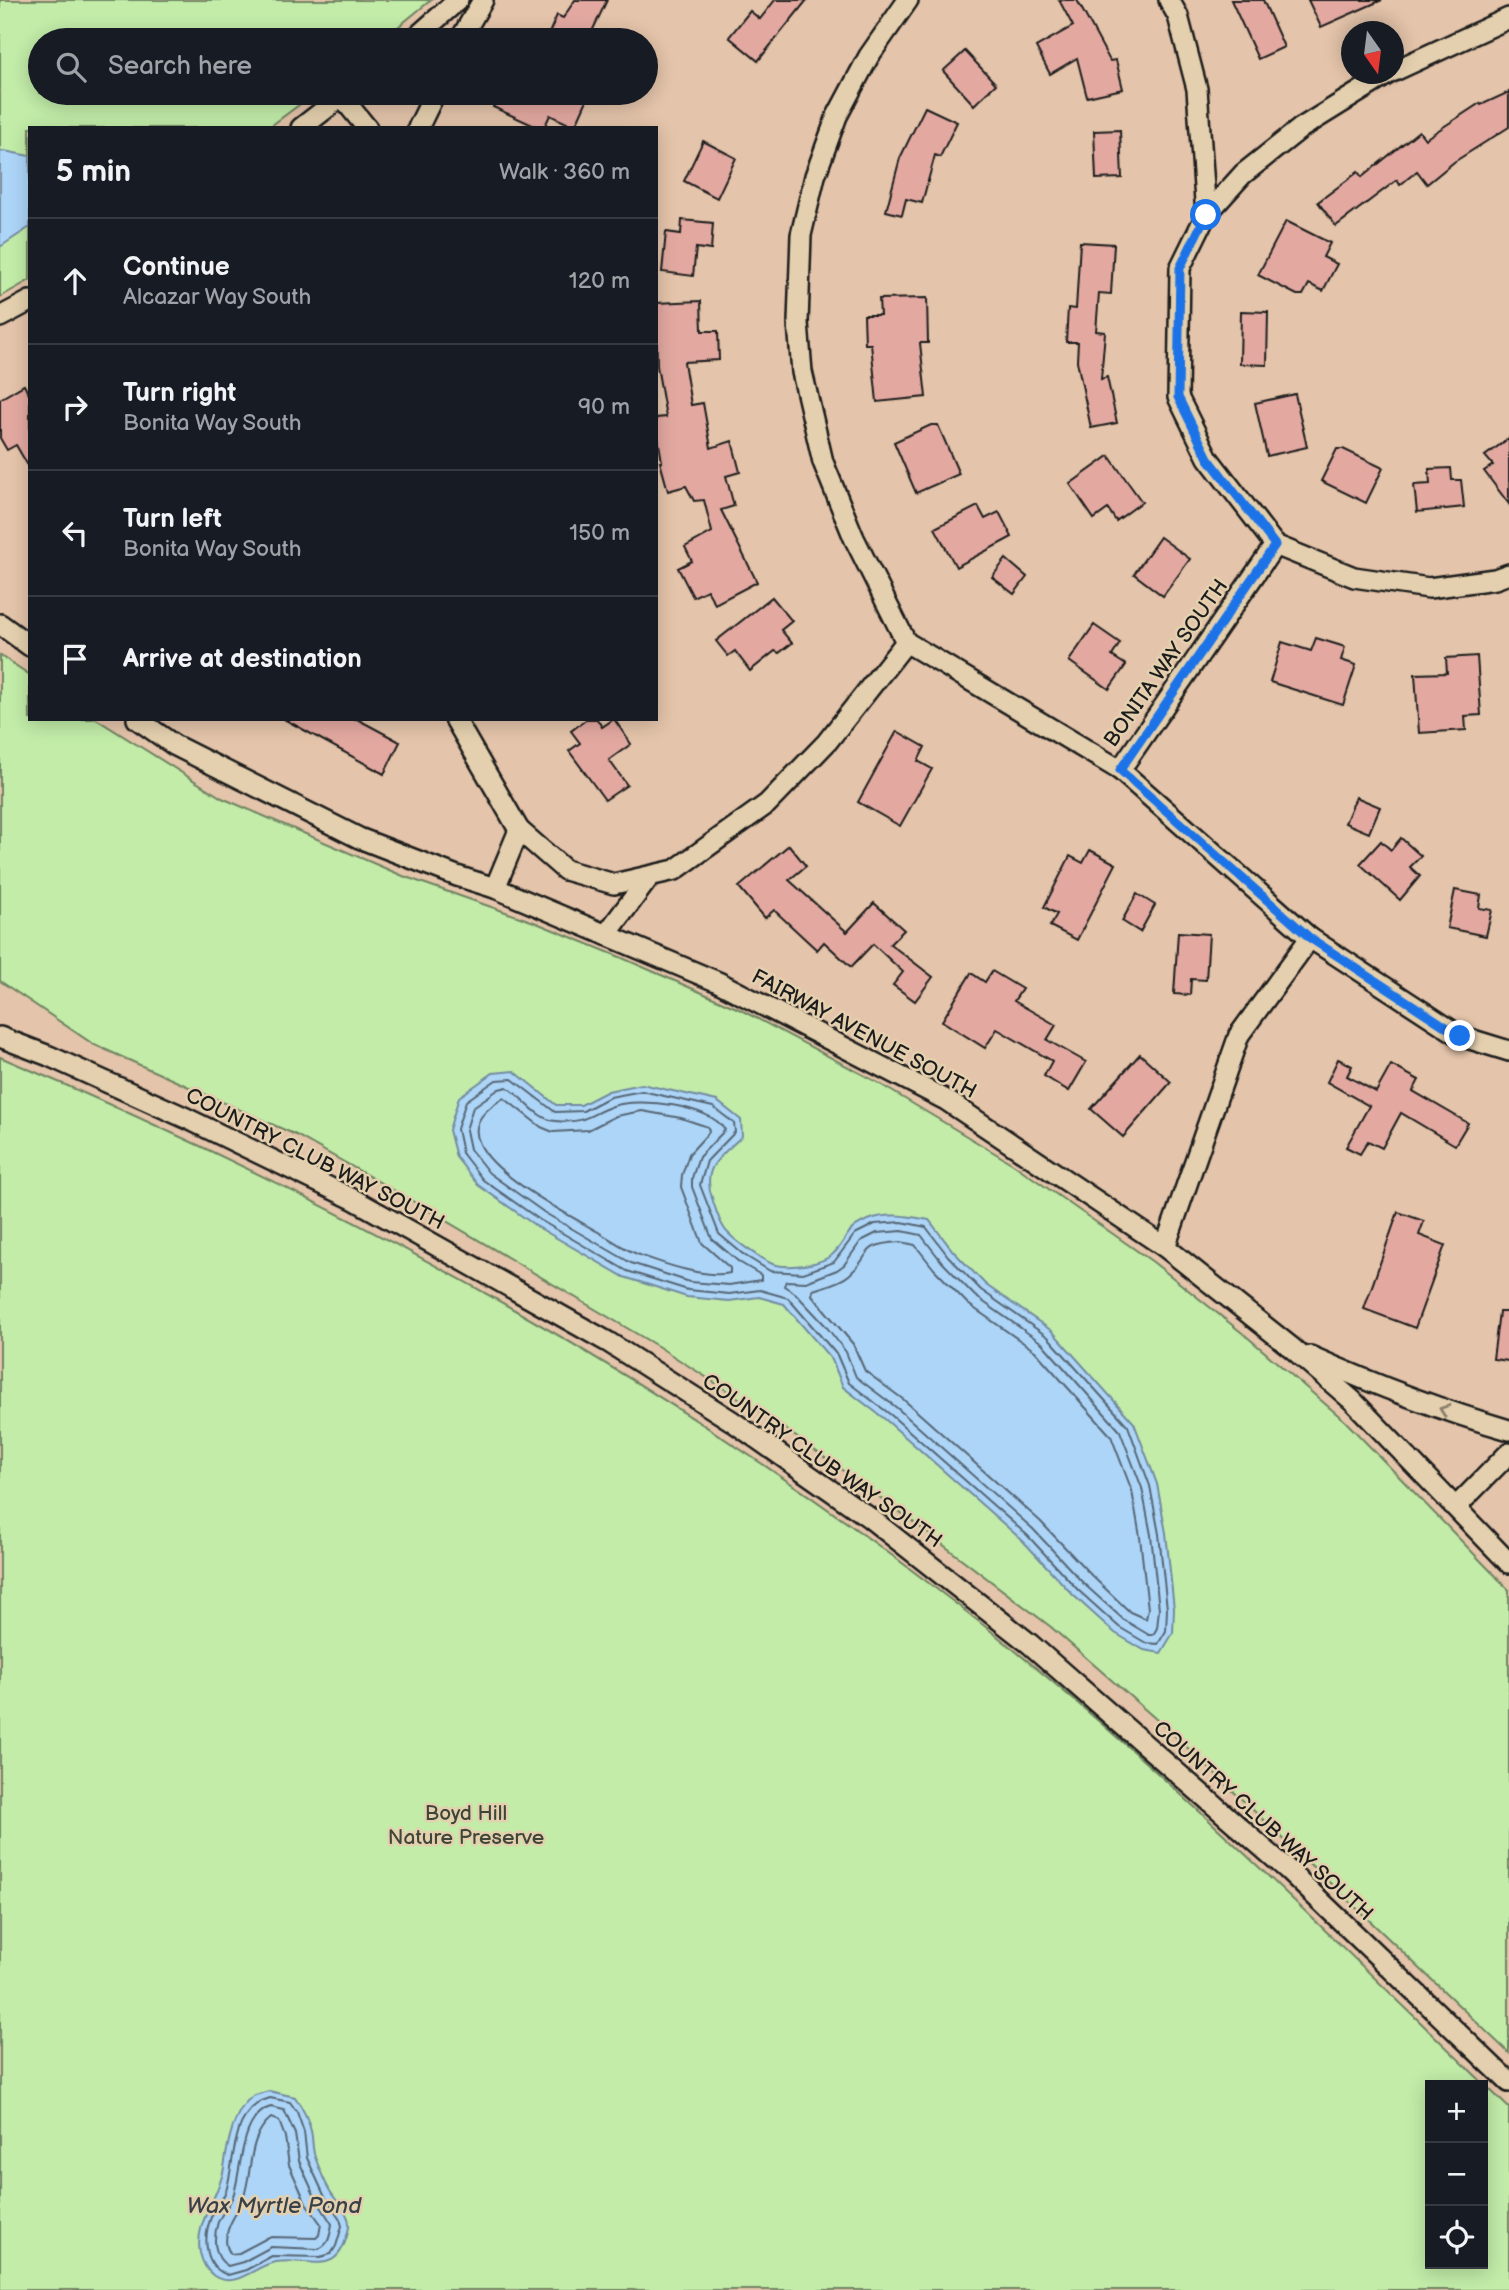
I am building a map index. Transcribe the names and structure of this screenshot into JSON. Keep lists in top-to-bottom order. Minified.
{"streets":{"street":["BONITA WAY SOUTH","FAIRWAY AVENUE SOUTH","COUNTRY CLUB WAY SOUTH"]},"water":["Wax Myrtle Pond"],"parks":["Boyd Hill Nature Preserve"],"north":"bottom","page":{"search":"Search here","heading":["5 min","Walk · 360 m"],"list":[["Continue","Alcazar Way South","120 m"],["Turn right","Bonita Way South","90 m"],["Turn left","Bonita Way South","150 m"],"Arrive at destination"],"map_buttons":["+","−"]}}
